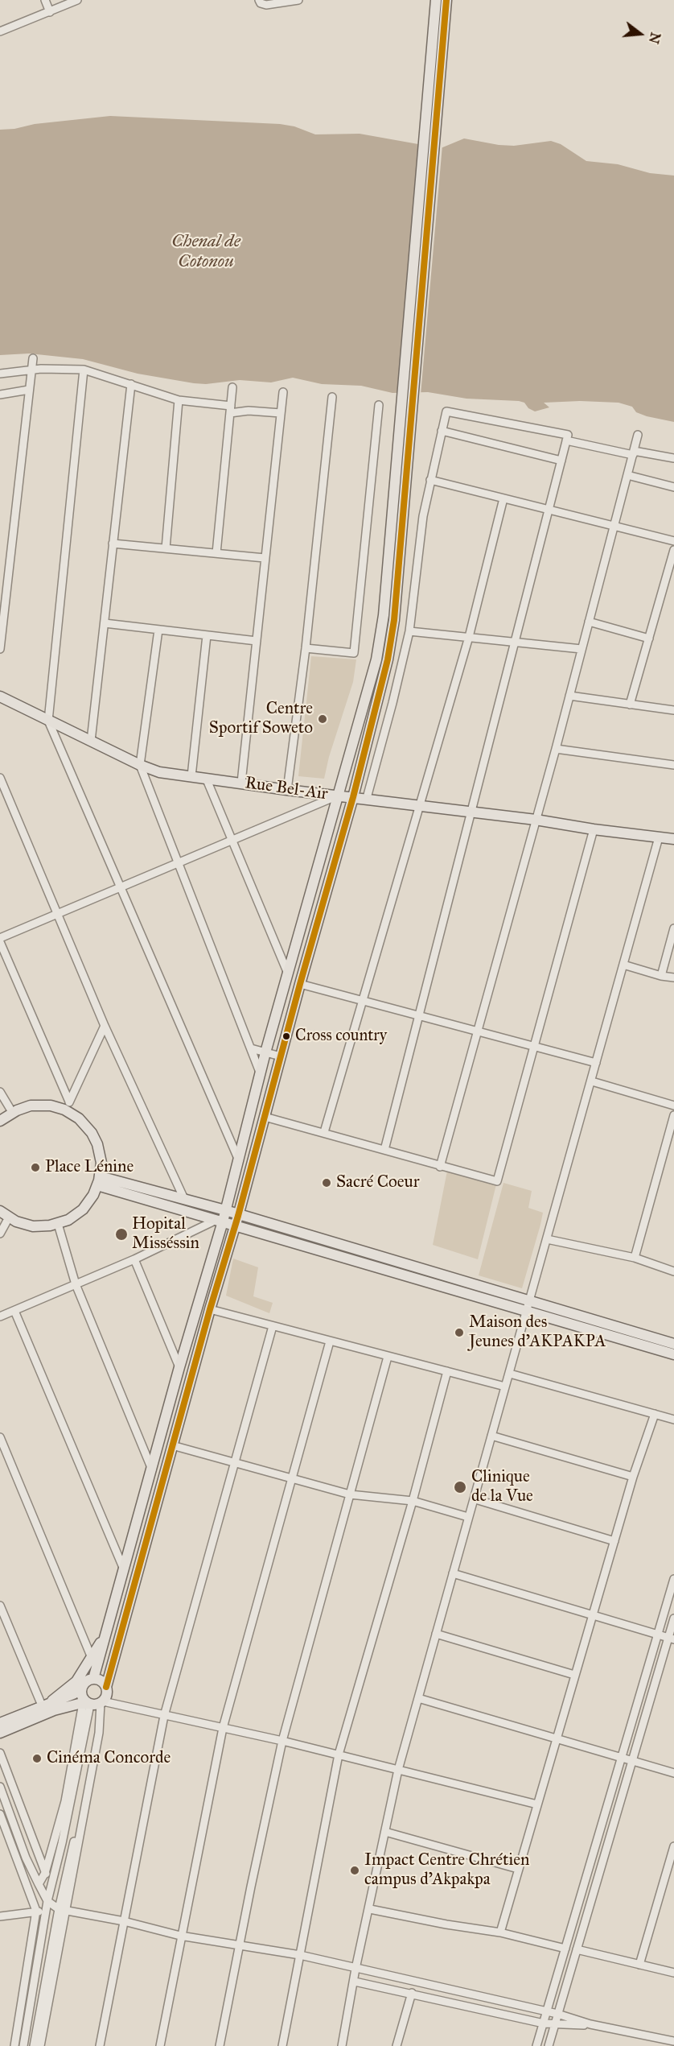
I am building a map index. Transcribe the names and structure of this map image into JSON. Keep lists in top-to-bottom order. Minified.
{"streets":{"main road":["Rue Bel-Air"]},"water":["Chenal de Cotonou"],"places":["Centre Sportif Soweto","Cross country","Place Lénine","Sacré Coeur","Hopital Misséssin","Maison des Jeunes d'AKPAKPA","Clinique de la Vue","Cinéma Concorde","Impact Centre Chrétien campus d'Akpakpa"],"north":"right"}
